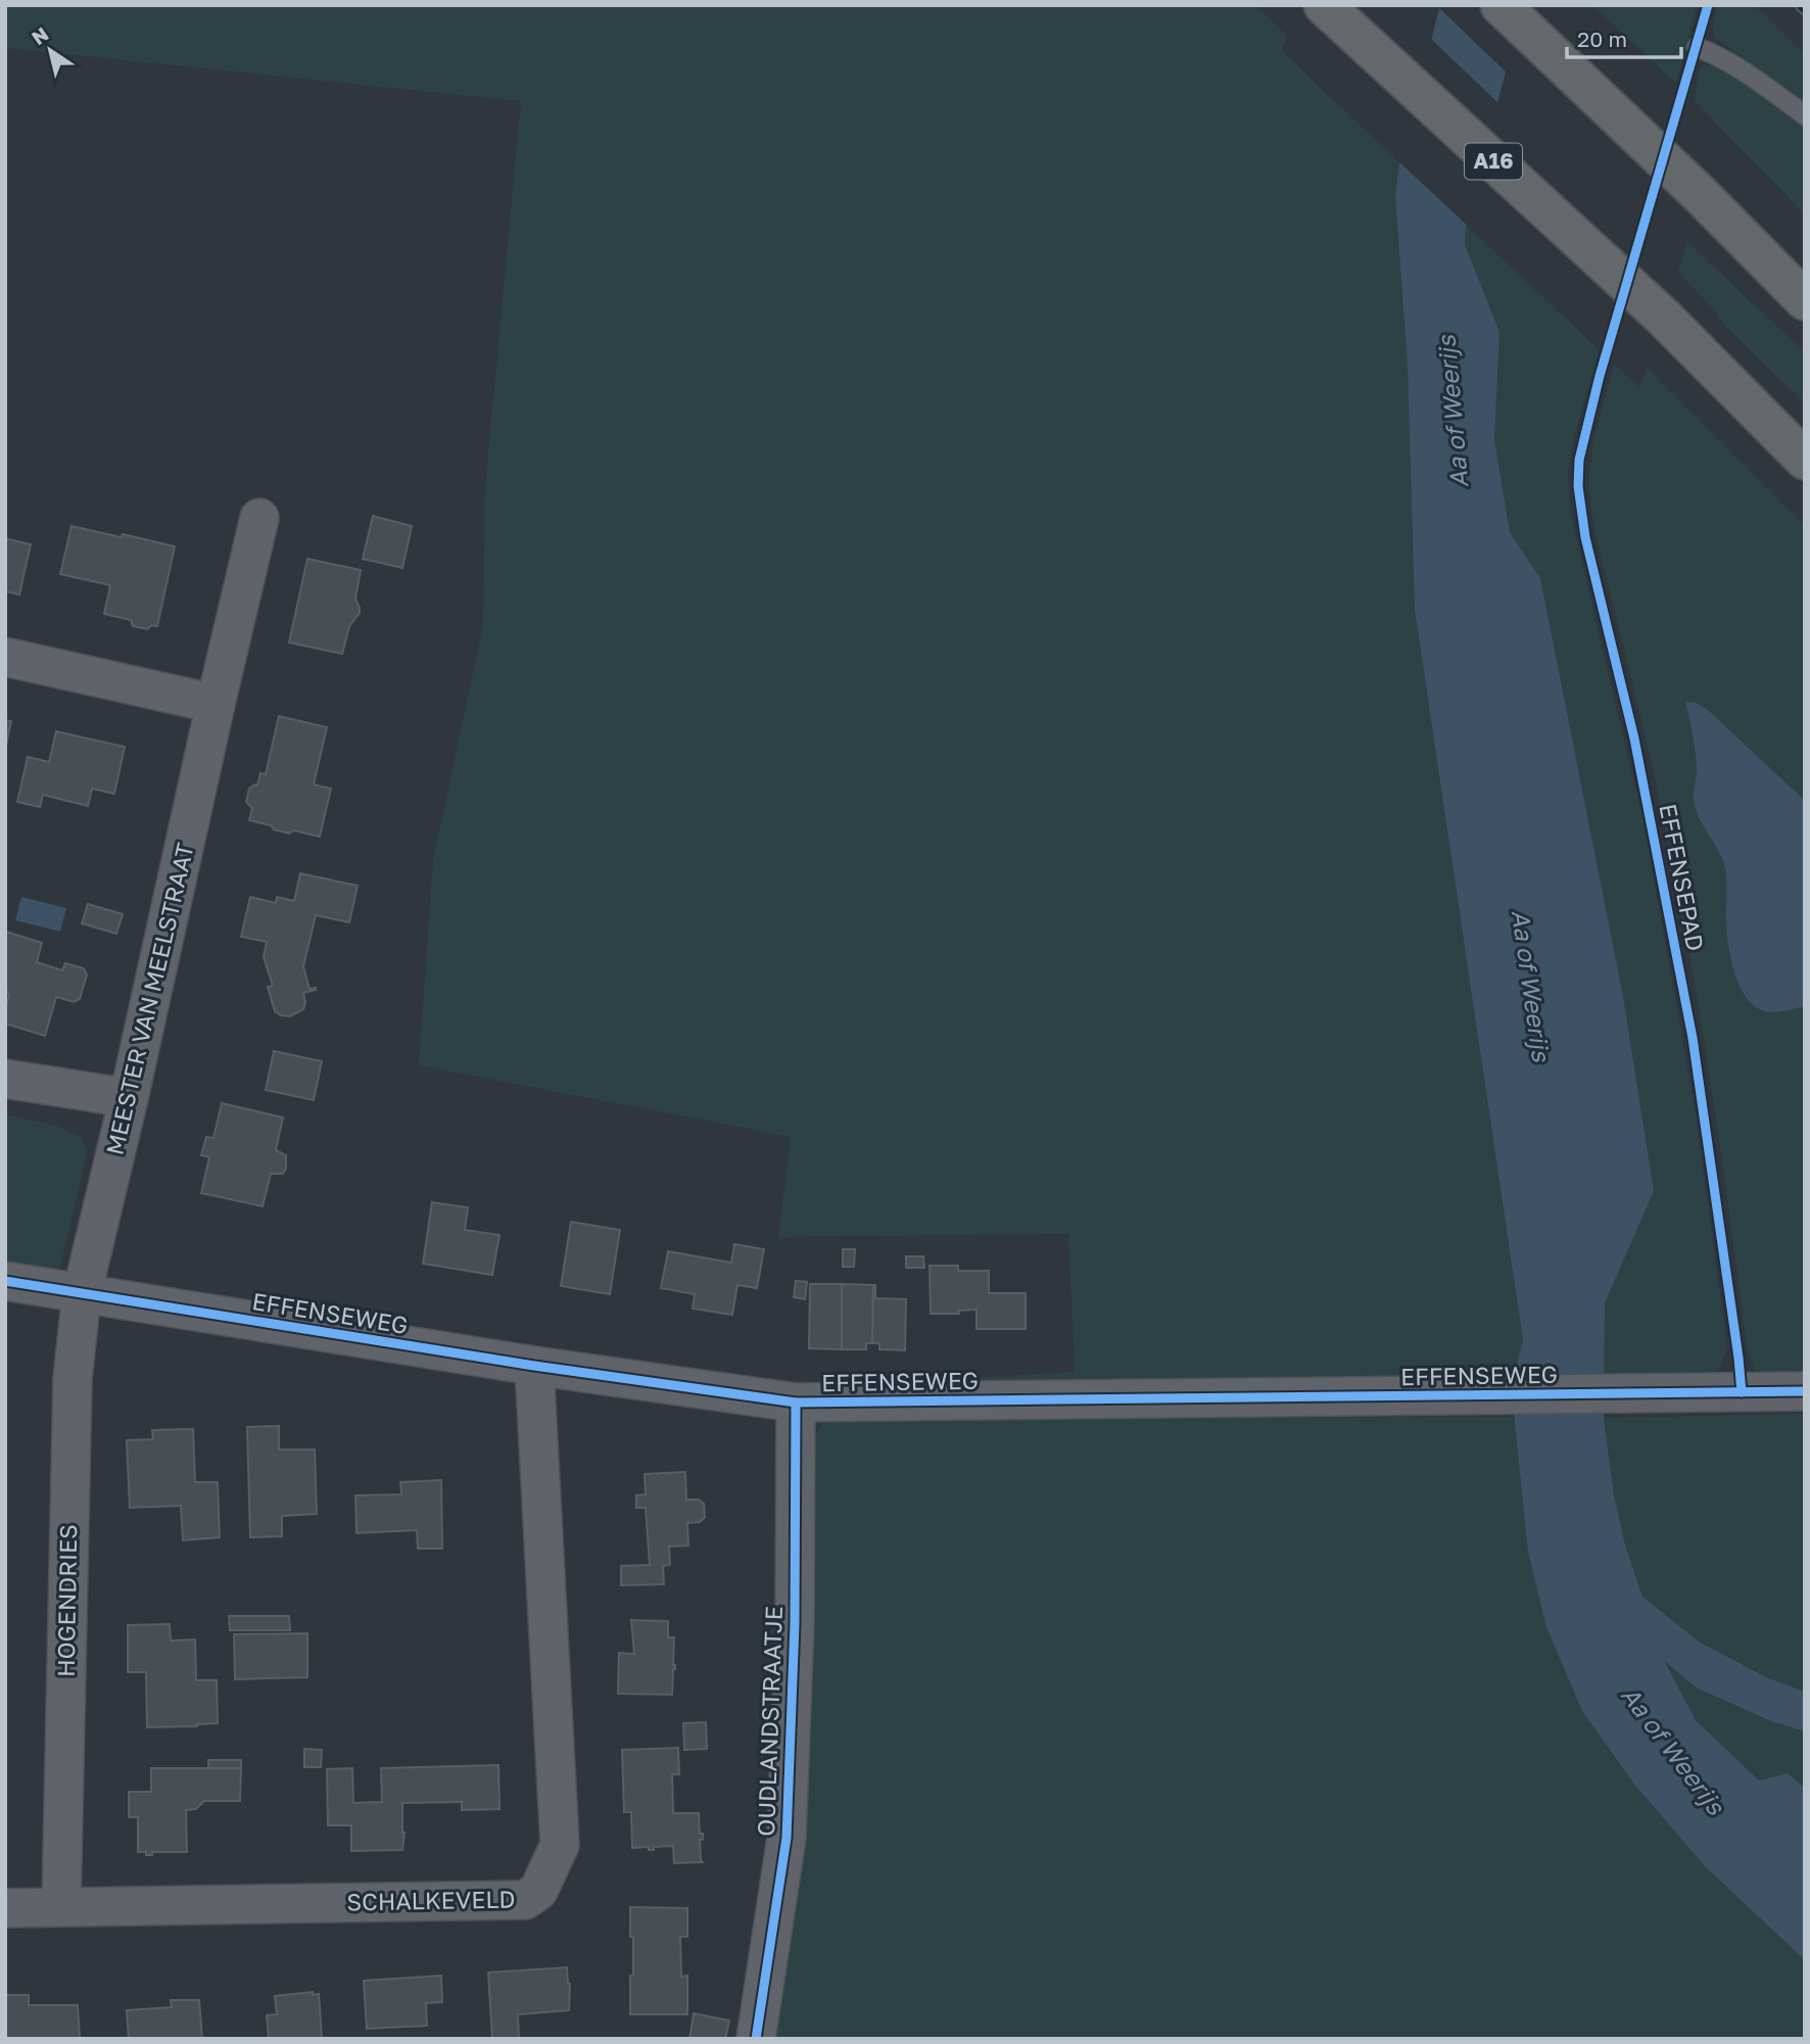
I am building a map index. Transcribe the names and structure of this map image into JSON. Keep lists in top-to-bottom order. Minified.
{"streets":{"highway":["A16"],"street":["MEESTER VAN MEELSTRAAT","EFFENSEWEG","HOGENDRIES","OUDLANDSTRAATJE","SCHALKEVELD"],"cycle path":["EFFENSEPAD"]},"crossings":[["MEESTER VAN MEELSTRAAT","EFFENSEWEG"],["MEESTER VAN MEELSTRAAT","HOGENDRIES"],["EFFENSEWEG","HOGENDRIES"],["EFFENSEWEG","OUDLANDSTRAATJE"],["EFFENSEWEG","SCHALKEVELD"],["HOGENDRIES","SCHALKEVELD"]],"water":["Aa of Weerijs"],"scale_bar":"20 m","north":"top left"}
